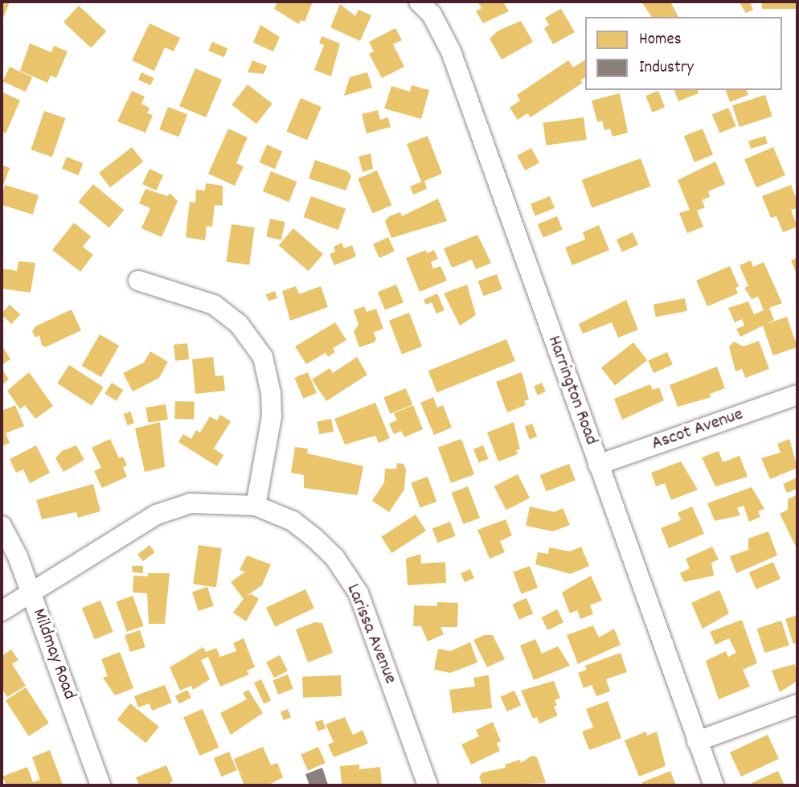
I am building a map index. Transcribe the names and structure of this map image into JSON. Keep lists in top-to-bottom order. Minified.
{"streets":{"street":["Harrington Road","Ascot Avenue","Larissa Avenue","Mildmay Road"]},"crossings":[["Harrington Road","Ascot Avenue"],["Larissa Avenue","Mildmay Road"]],"legend":["Homes","Industry"]}
